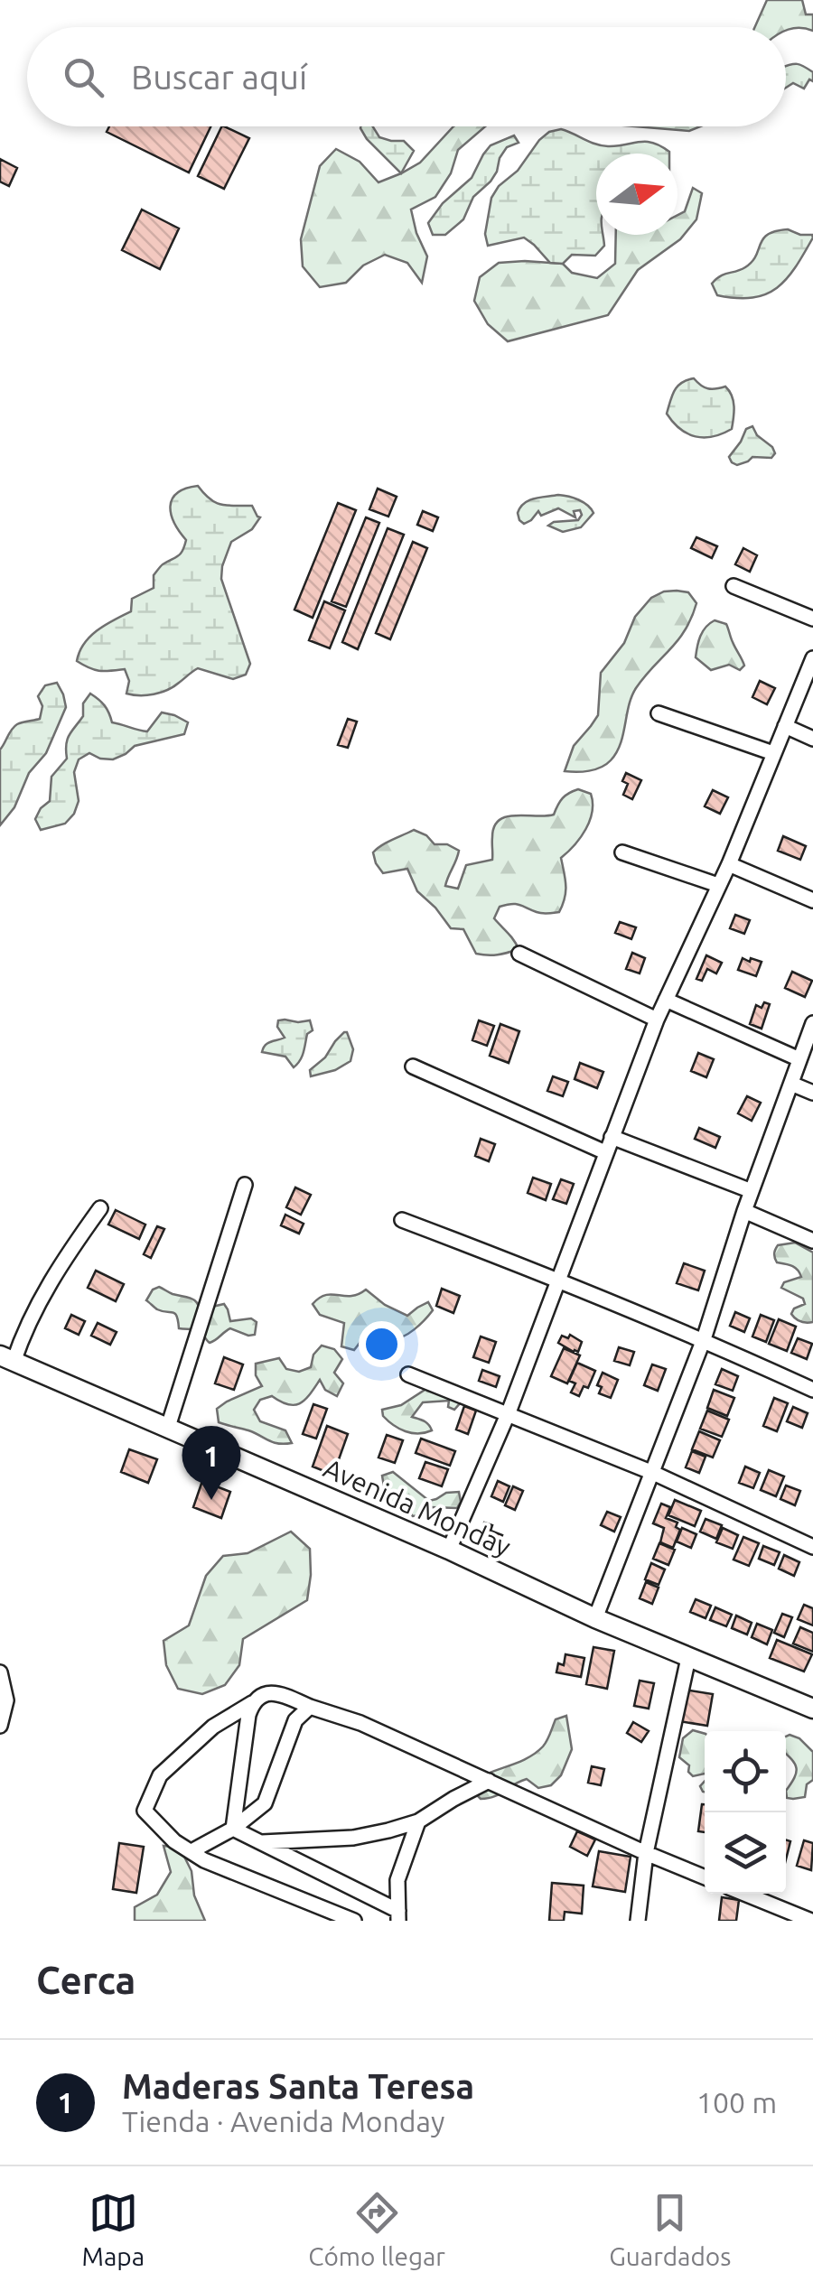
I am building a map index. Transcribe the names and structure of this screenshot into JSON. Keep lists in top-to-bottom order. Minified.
{"streets":{"main road":["Avenida Monday"]},"north":"right","page":{"search":"Buscar aquí","pins":"1","heading":"Cerca","list":[{"mark":"1","name":"Maderas Santa Teresa","note":"Tienda · Avenida Monday","value":"100 m"}],"nav":["Mapa","Cómo llegar","Guardados"]}}
